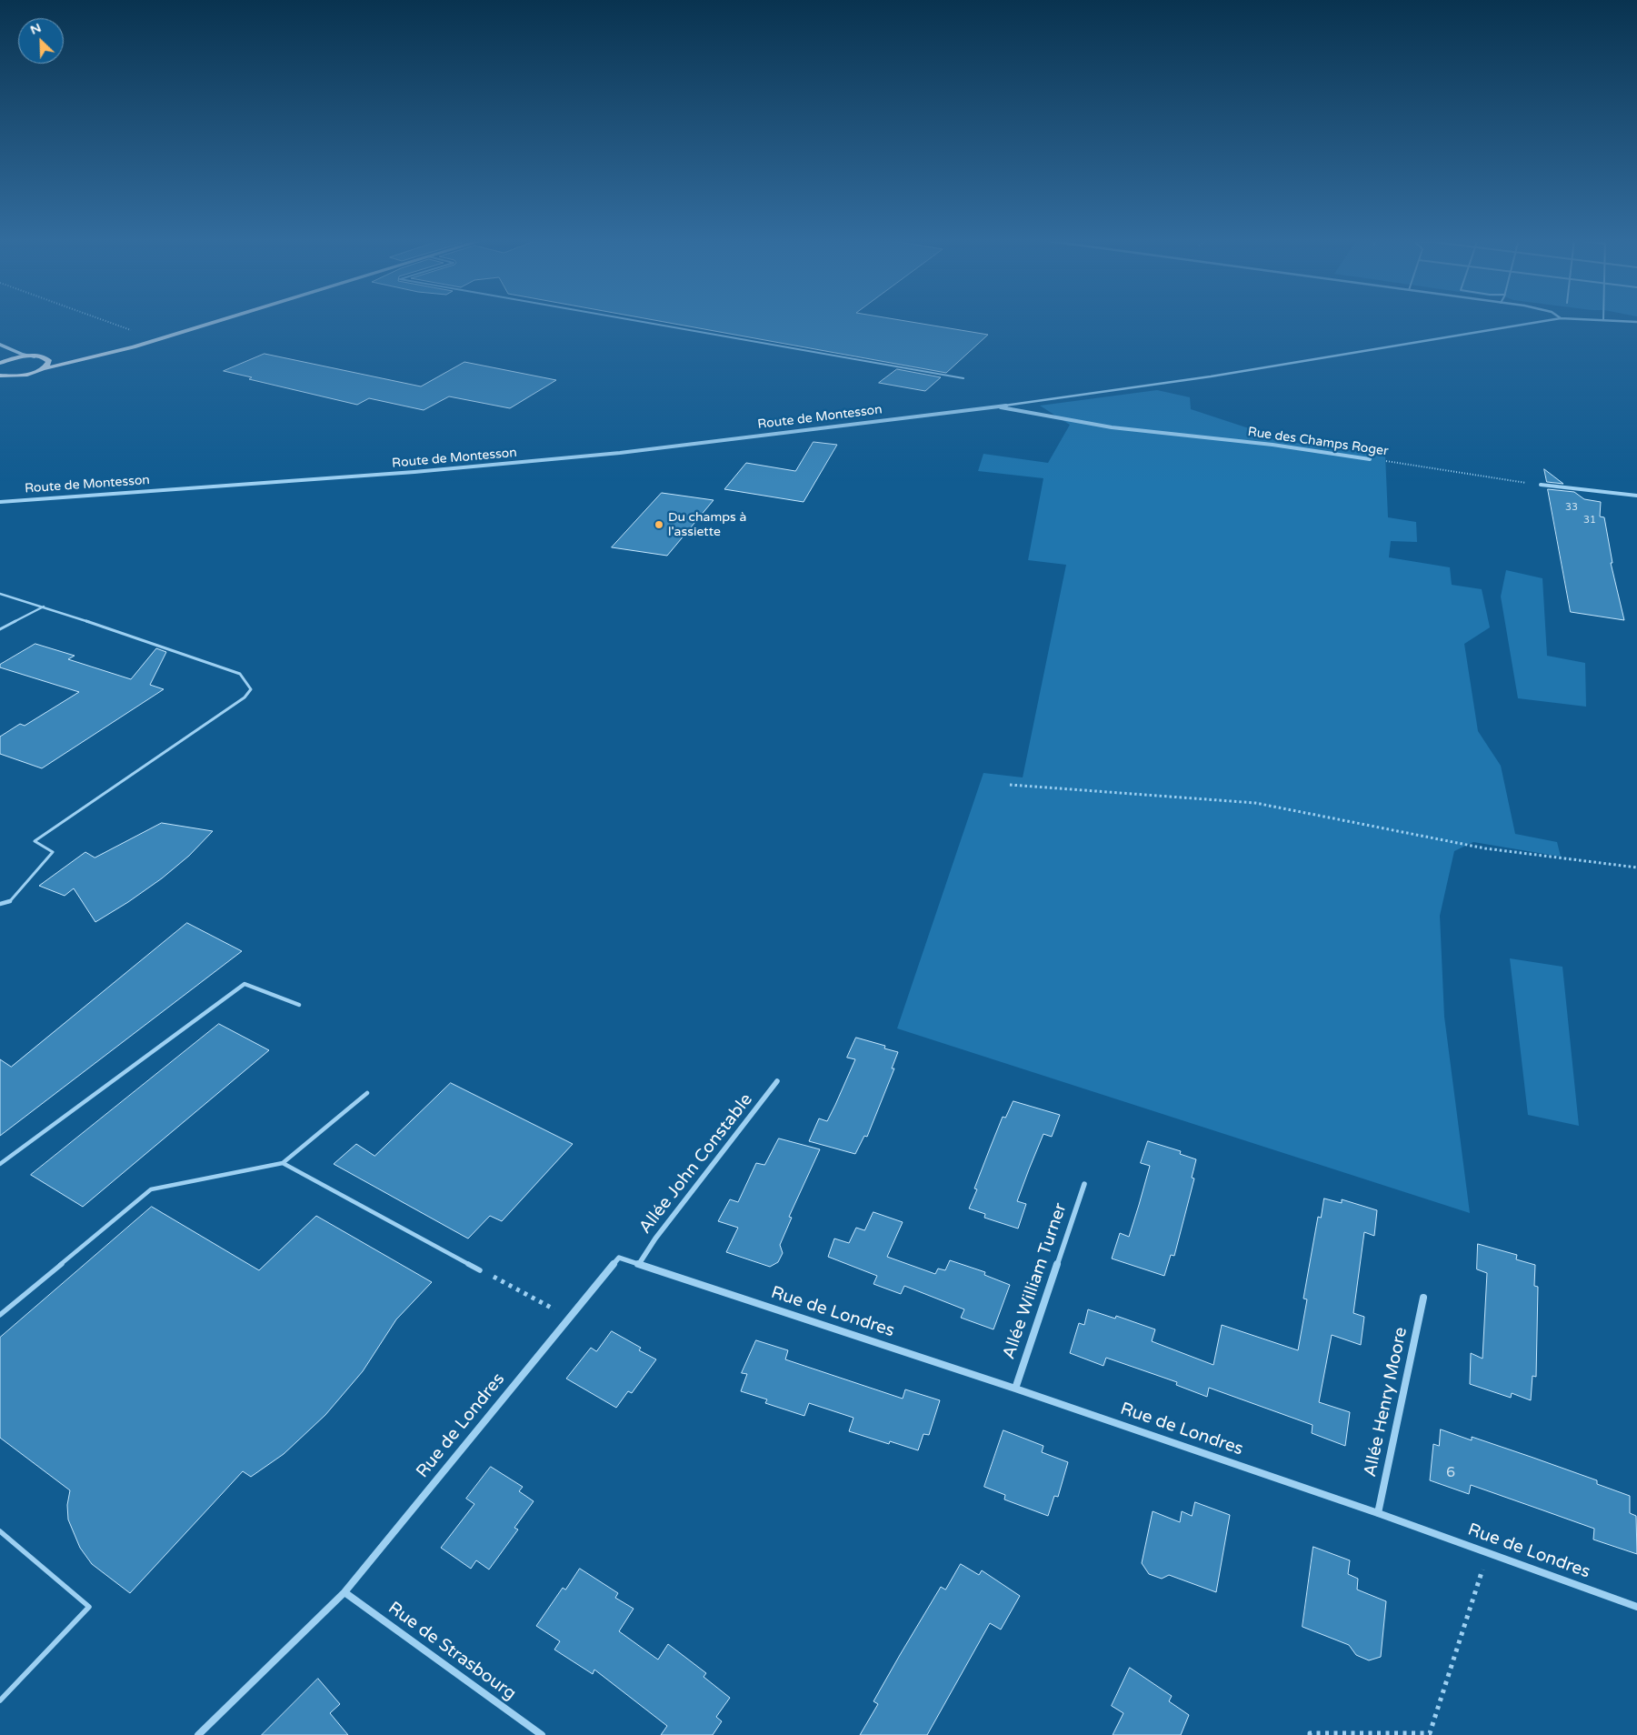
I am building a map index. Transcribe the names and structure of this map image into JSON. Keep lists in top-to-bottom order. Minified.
{"streets":{"street":["Route de Montesson","Rue des Champs Roger","Allée John Constable","Allée William Turner","Rue de Londres","Allée Henry Moore","Rue de Strasbourg"]},"crossings":[["Route de Montesson","Rue des Champs Roger"],["Allée John Constable","Rue de Londres"],["Allée William Turner","Rue de Londres"],["Rue de Londres","Allée Henry Moore"],["Rue de Londres","Rue de Strasbourg"]],"places":["Du champs à l'assiette"],"house_numbers":["33","31","6"],"north":"top left"}
